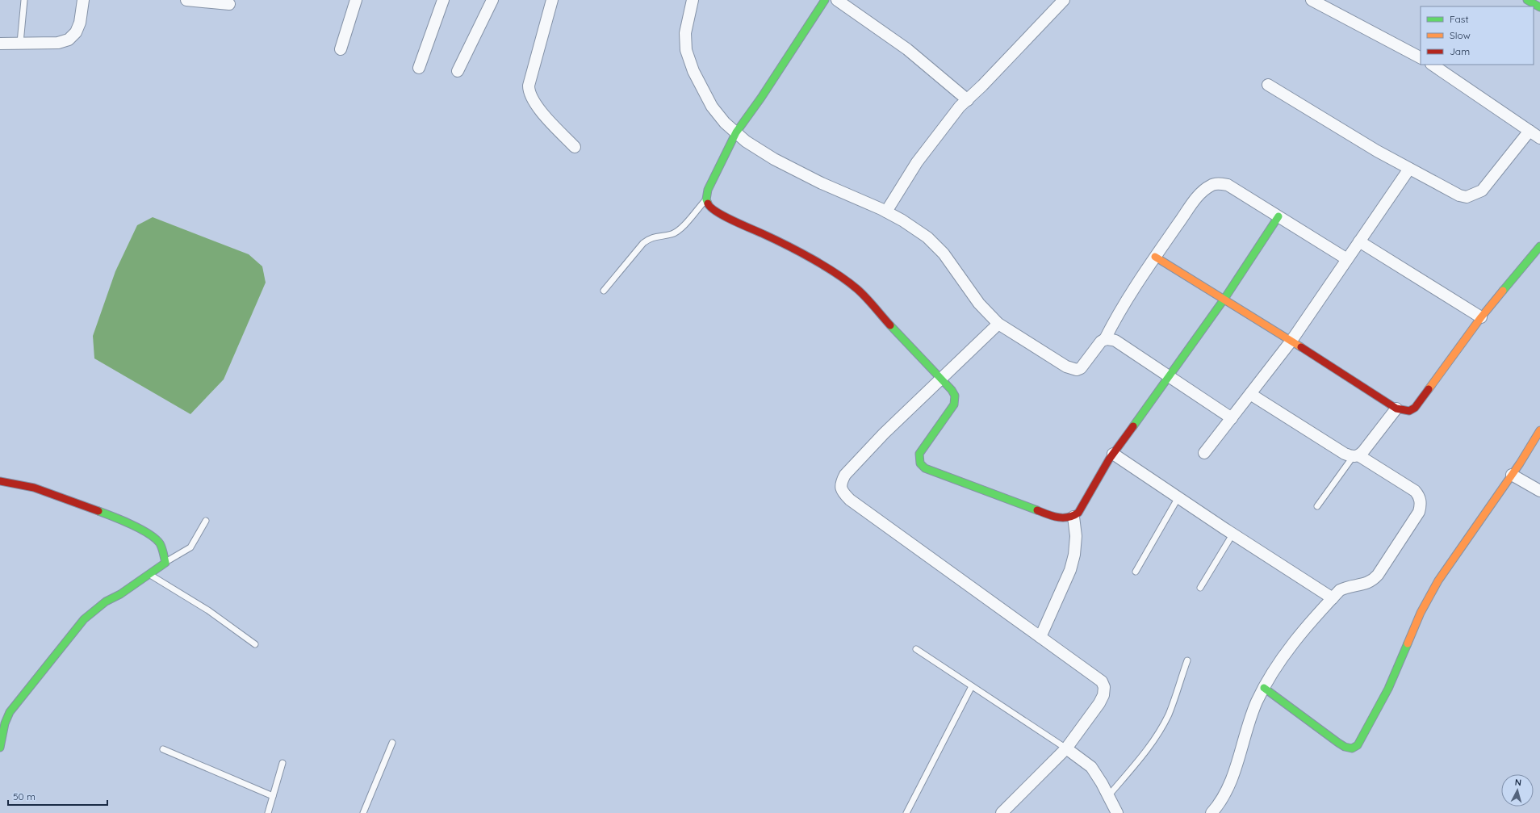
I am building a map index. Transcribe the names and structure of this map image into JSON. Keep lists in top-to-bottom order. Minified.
{"legend":["Fast","Slow","Jam"],"scale_bar":"50 m","north":"top"}
